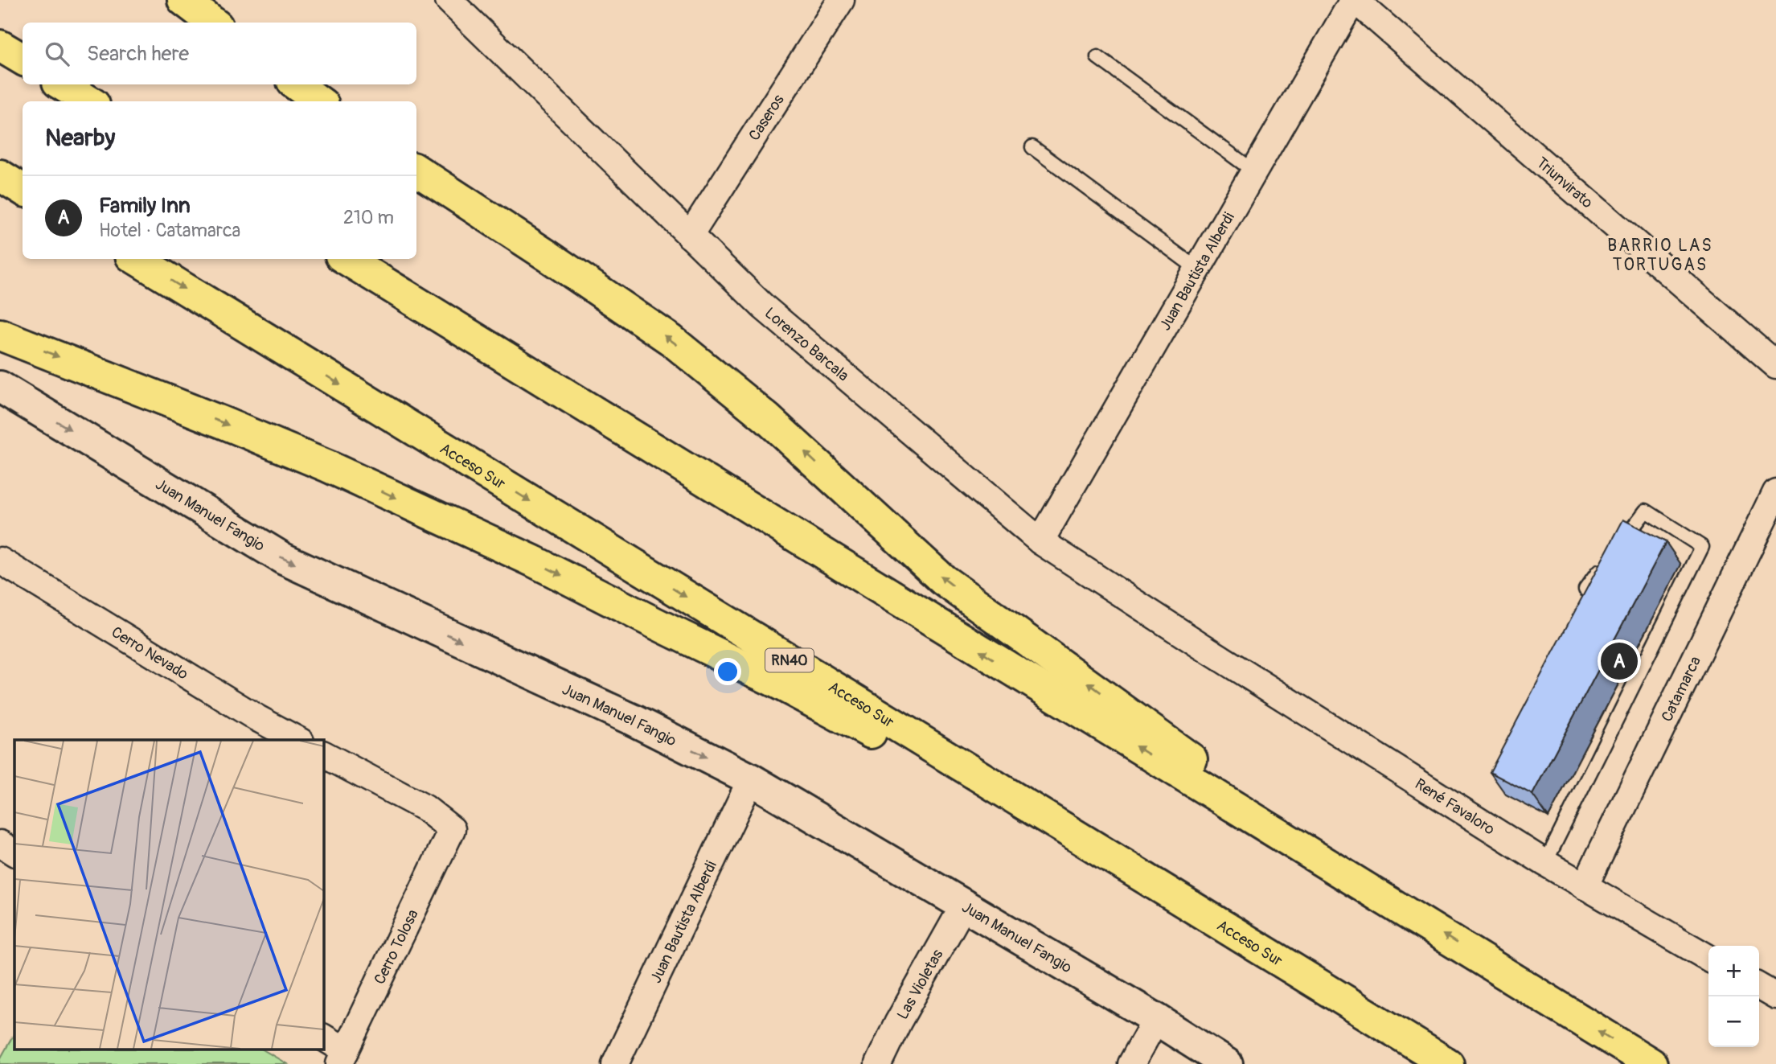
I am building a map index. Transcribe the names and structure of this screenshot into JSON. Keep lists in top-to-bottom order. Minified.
{"streets":{"highway":["Acceso Sur","RN40"],"street":["Caseros","Triunvirato","Juan Bautista Alberdi","Lorenzo Barcala","Juan Manuel Fangio","Cerro Nevado","Catamarca","René Favaloro","Cerro Tolosa","Las Violetas"]},"crossings":[["Caseros","Lorenzo Barcala"],["Triunvirato","Juan Bautista Alberdi"],["Juan Bautista Alberdi","Lorenzo Barcala"],["Juan Bautista Alberdi","Juan Manuel Fangio"],["Lorenzo Barcala","René Favaloro"],["Juan Manuel Fangio","Las Violetas"],["Catamarca","René Favaloro"]],"one_way":["Juan Manuel Fangio"],"districts":["BARRIO LAS TORTUGAS"],"page":{"search":"Search here","heading":"Nearby","list":[{"mark":"A","name":"Family Inn","note":"Hotel · Catamarca","value":"210 m"}],"pins":"A","map_buttons":["+","−"]}}
